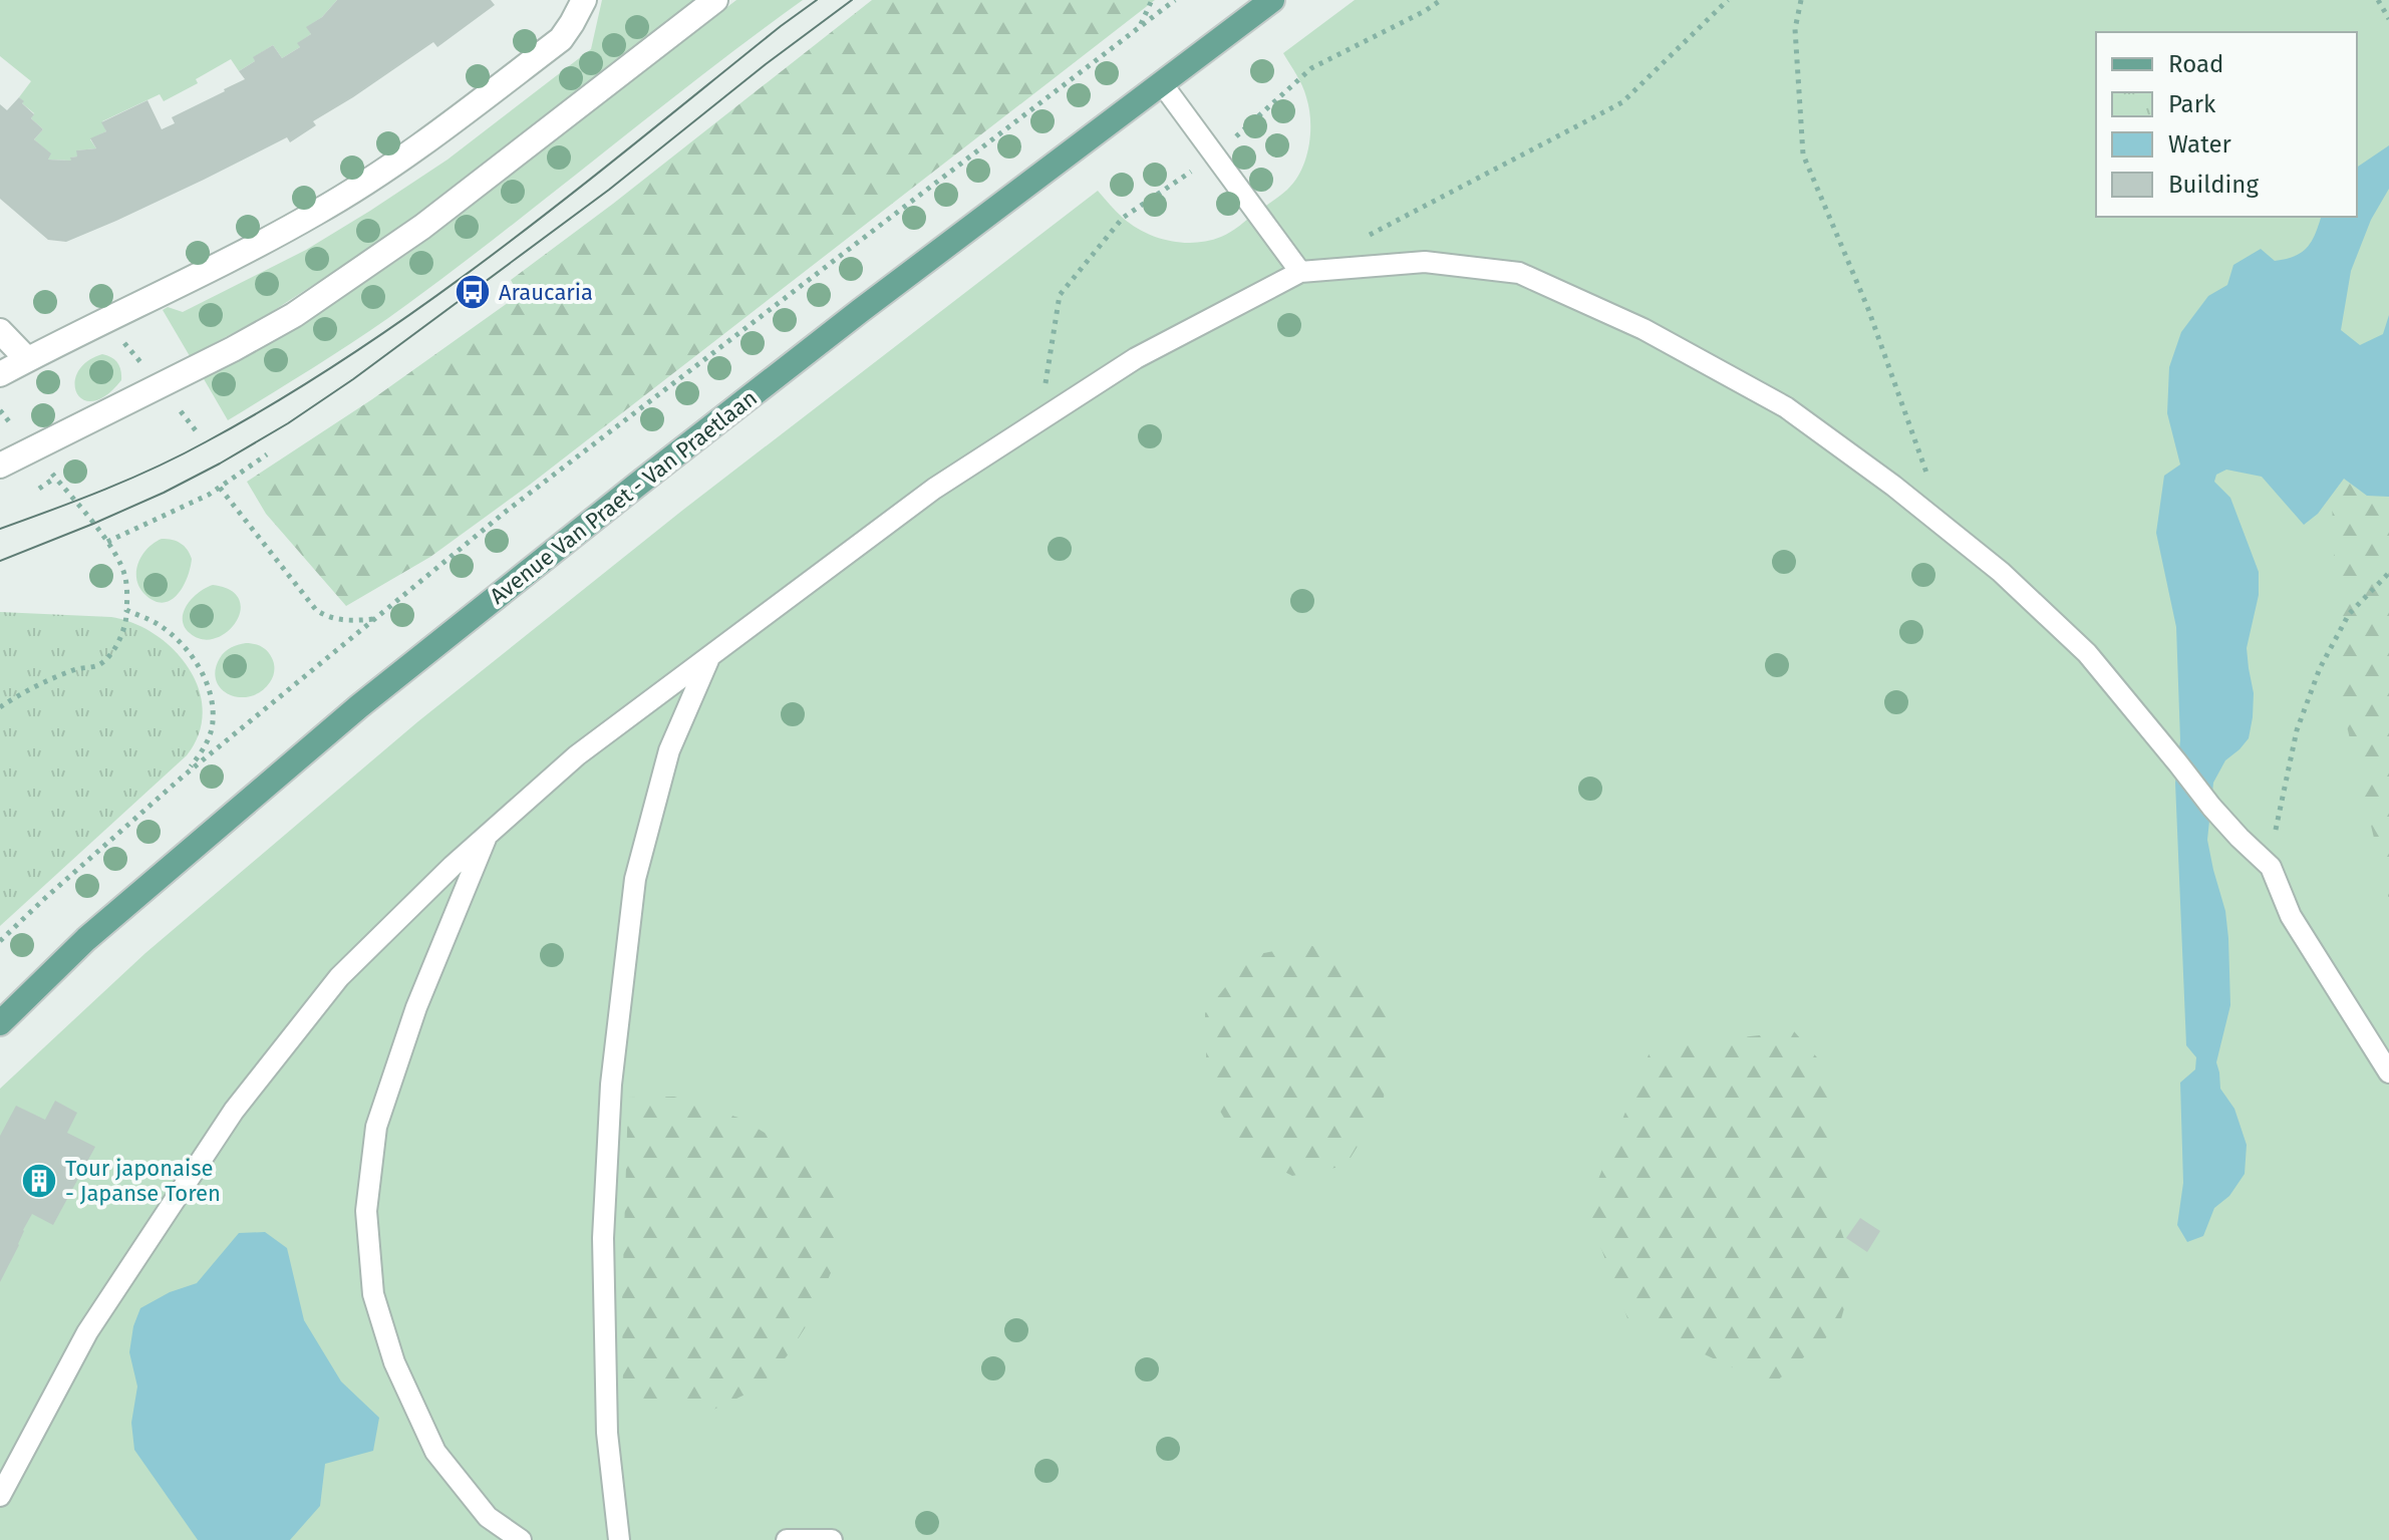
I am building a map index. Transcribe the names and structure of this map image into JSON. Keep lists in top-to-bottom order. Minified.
{"streets":{"main road":["Avenue Van Praet - Van Praetlaan"]},"places":{"bus stop":["Araucaria"],"building":["Tour japonaise - Japanse Toren"]},"legend":["Road","Park","Water","Building"]}
